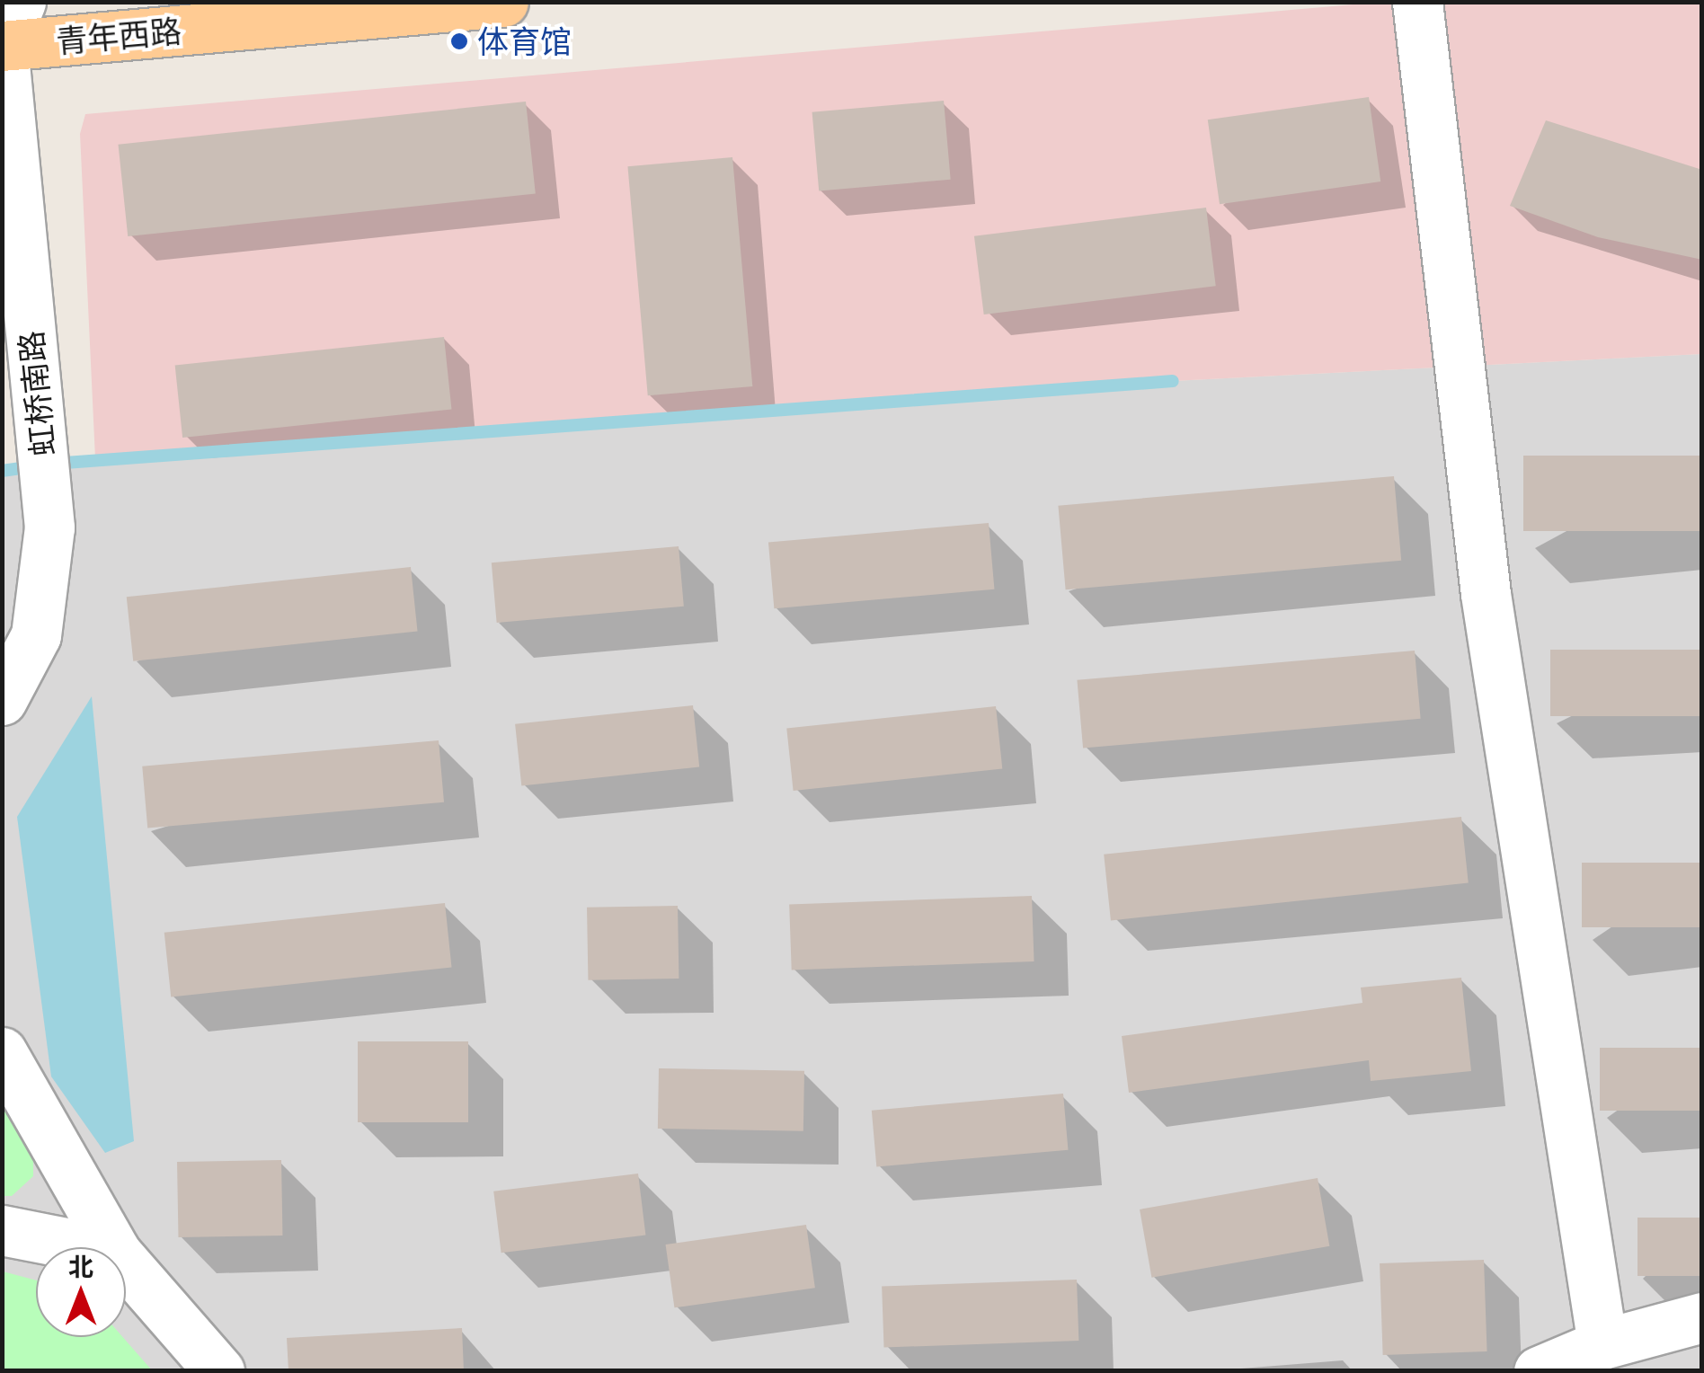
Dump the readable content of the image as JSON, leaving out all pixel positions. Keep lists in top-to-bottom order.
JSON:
{
  "streets": {
    "main road": ["青年西路"],
    "street": ["虹桥南路"]
  },
  "crossings": [
    ["青年西路", "虹桥南路"]
  ],
  "places": ["体育馆"],
  "north": "top"
}
